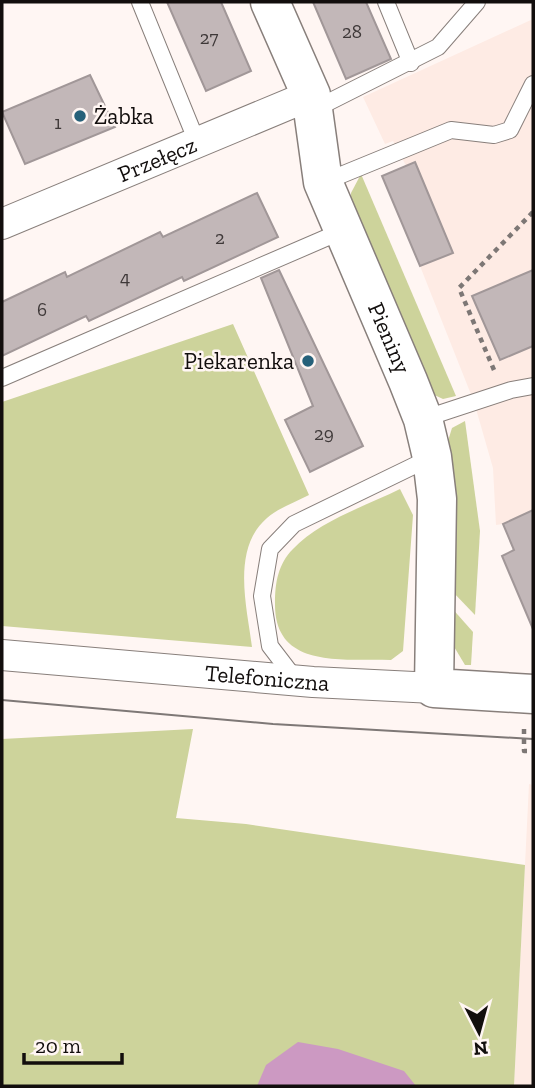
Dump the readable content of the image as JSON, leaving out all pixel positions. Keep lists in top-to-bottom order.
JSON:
{
  "streets": {
    "street": ["Przełęcz", "Pieniny", "Telefoniczna"]
  },
  "crossings": [
    ["Przełęcz", "Pieniny"],
    ["Pieniny", "Telefoniczna"]
  ],
  "places": ["Żabka", "Piekarenka"],
  "house_numbers": [
    "28",
    "27",
    "1",
    "2",
    "4",
    "6",
    "29"
  ],
  "scale_bar": "20 m",
  "north": "bottom"
}
